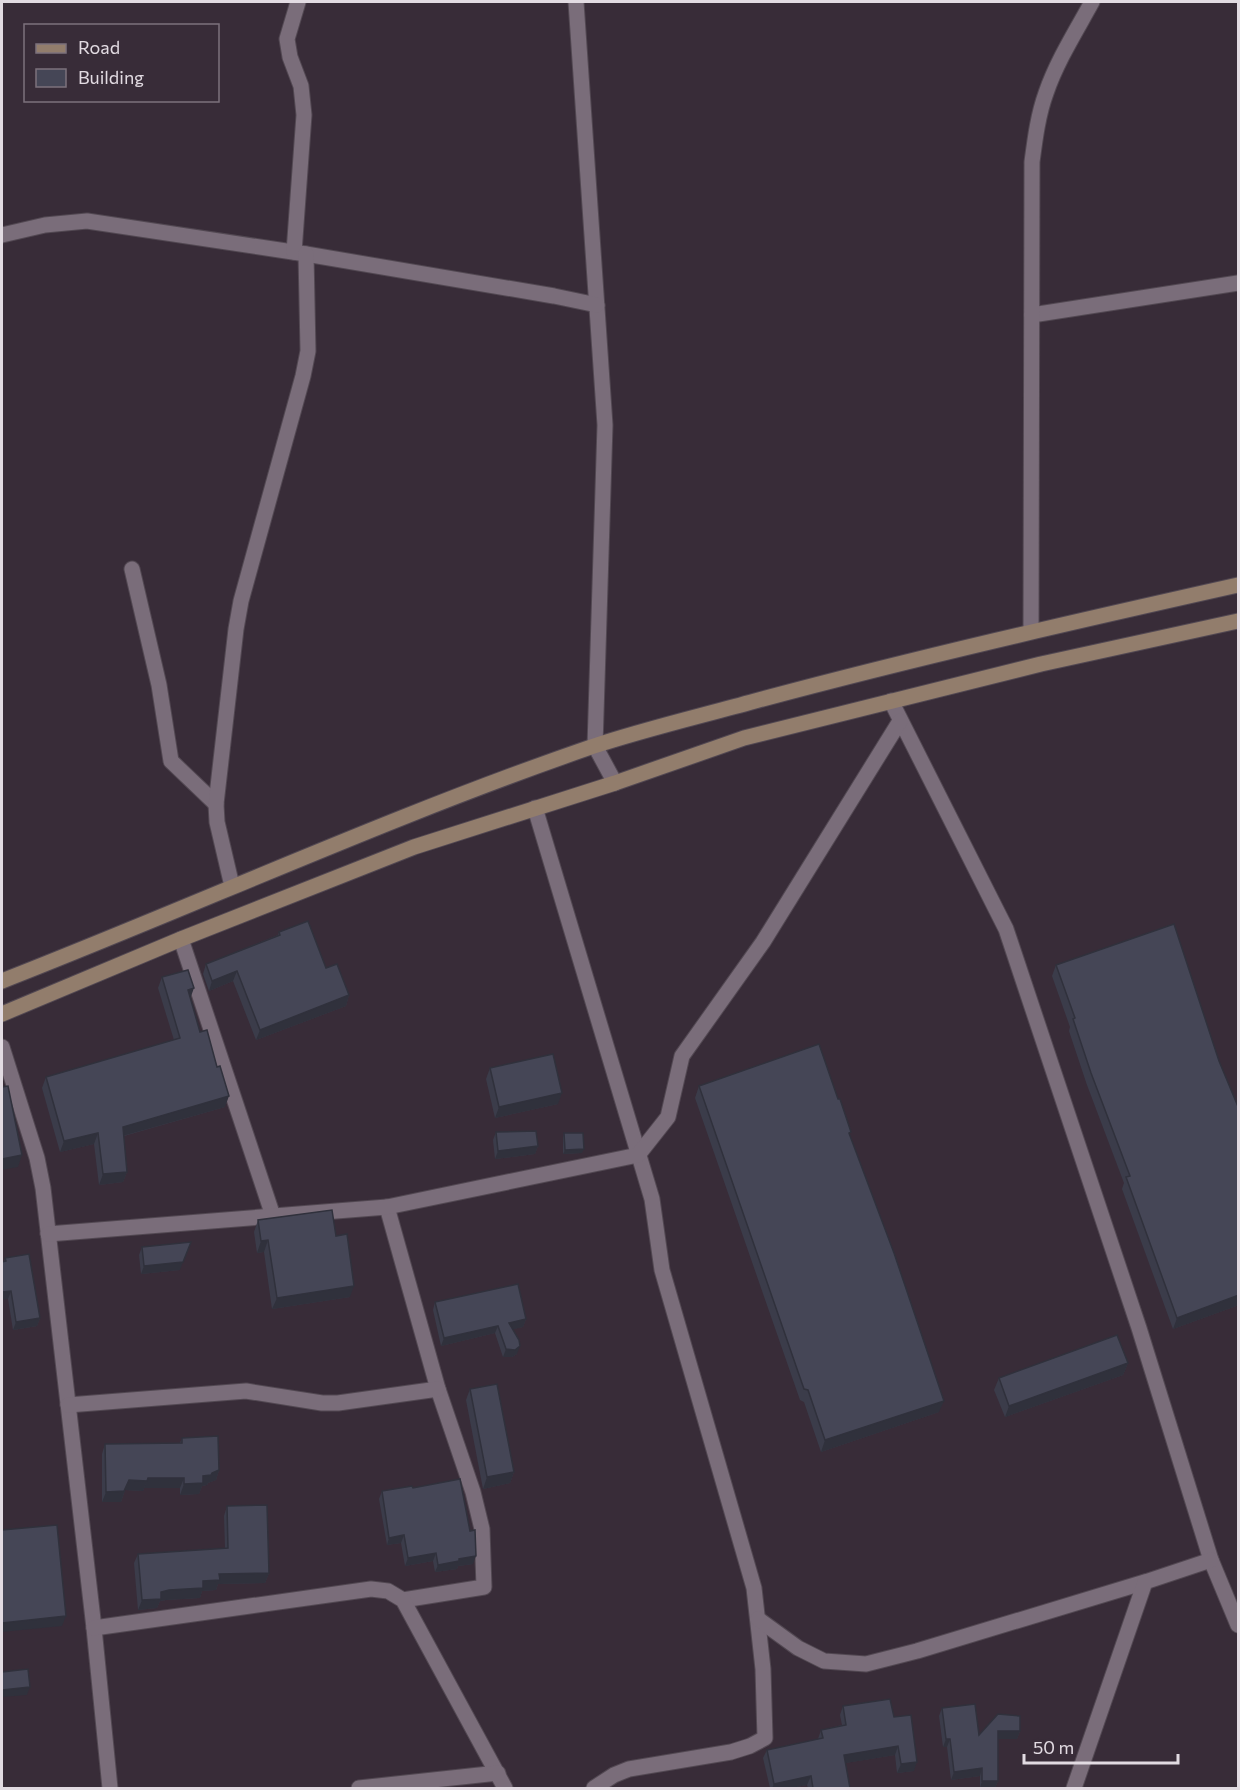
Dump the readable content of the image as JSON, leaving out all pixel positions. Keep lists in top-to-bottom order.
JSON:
{
  "legend": ["Road", "Building"],
  "scale_bar": "50 m"
}
